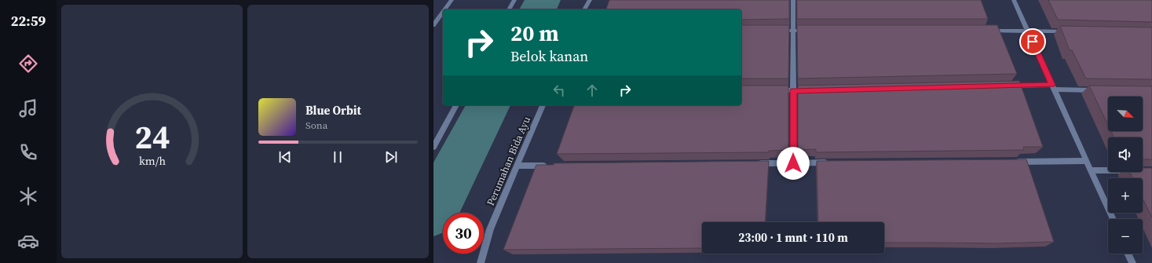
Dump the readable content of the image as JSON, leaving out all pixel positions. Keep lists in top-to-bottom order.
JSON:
{
  "streets": {
    "street": ["Perumahan Bida Ayu"]
  },
  "north": "bottom right",
  "page": {
    "tabs": "22:59",
    "turn": ["20 m", "Belok kanan"],
    "map_buttons": ["+", "−"],
    "song": ["Blue Orbit", "Sona"],
    "limit": "30",
    "trip": "23:00 · 1 mnt · 110 m",
    "gauge": ["24", "km/h"]
  }
}
